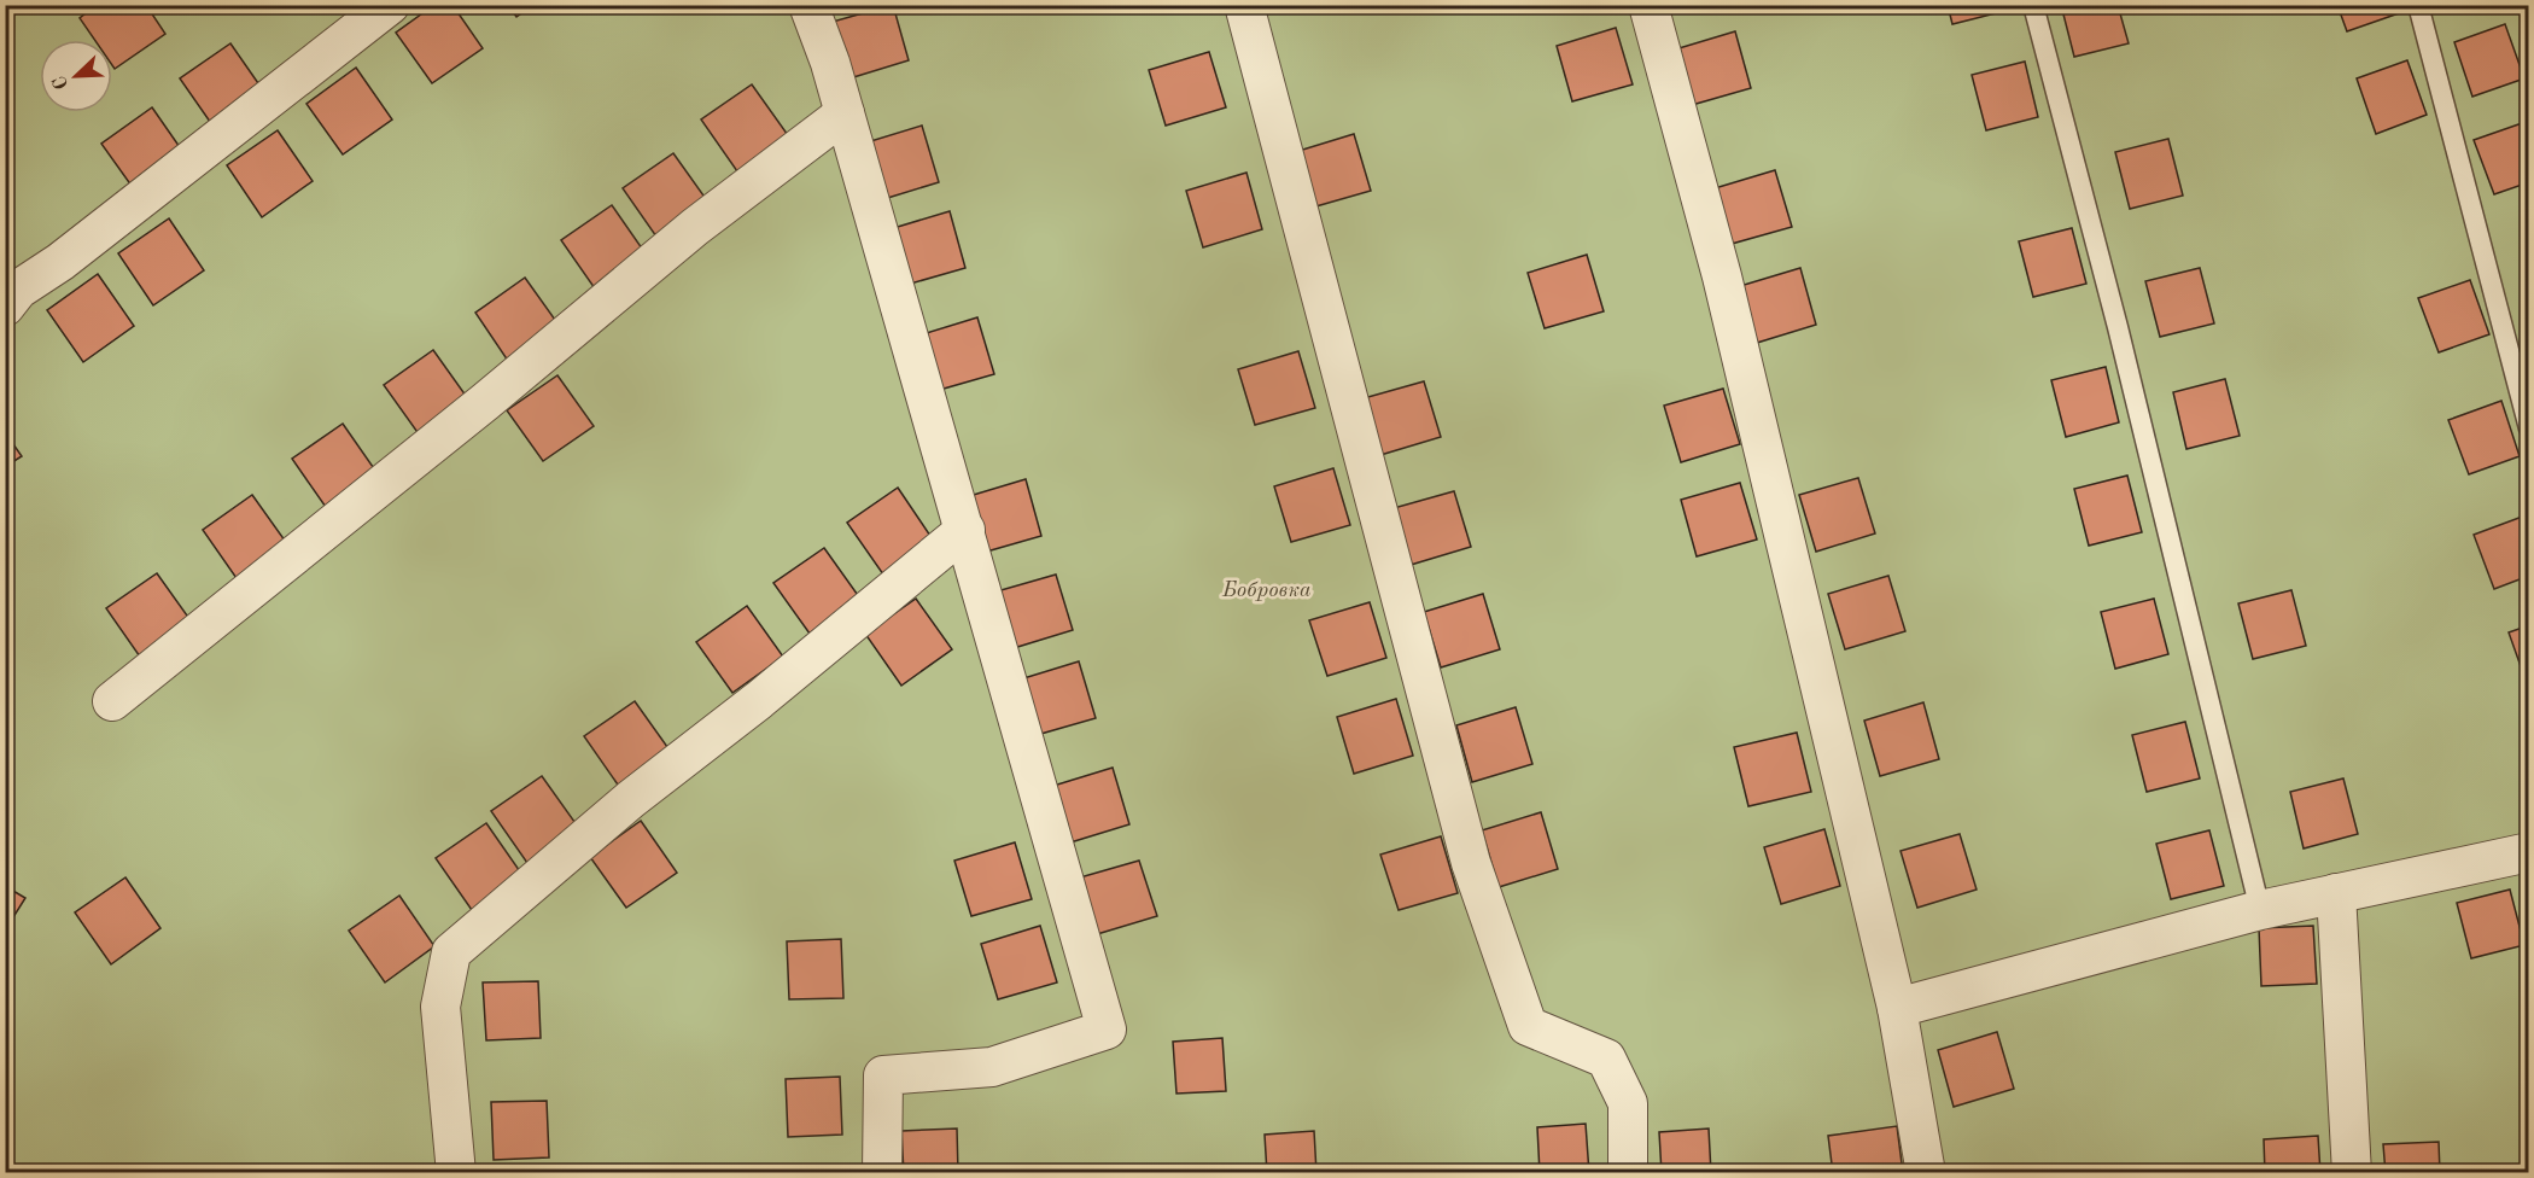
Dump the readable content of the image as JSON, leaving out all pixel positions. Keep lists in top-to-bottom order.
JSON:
{
  "parks": ["Бобровка"],
  "north": "bottom left"
}
